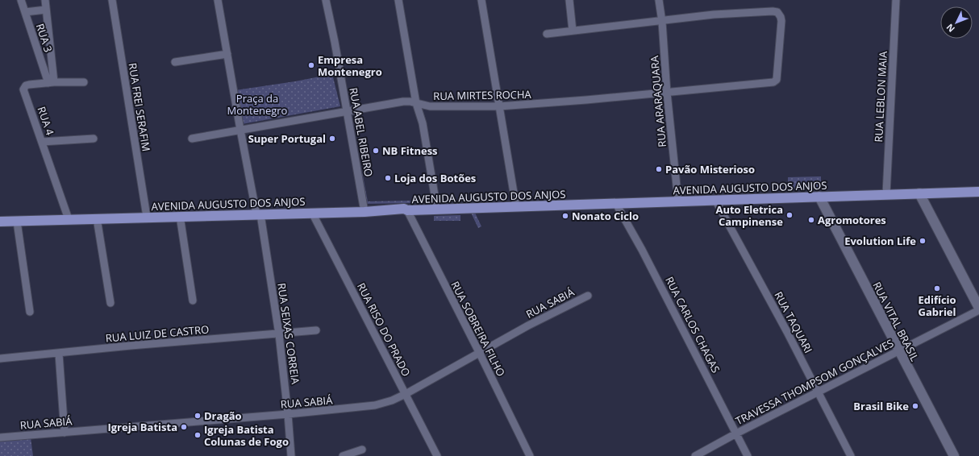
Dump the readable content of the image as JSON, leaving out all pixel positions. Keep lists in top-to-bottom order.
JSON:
{
  "streets": {
    "main road": ["AVENIDA AUGUSTO DOS ANJOS"],
    "street": [
      "RUA 3",
      "RUA MIRTES ROCHA",
      "RUA LEBLON MAIA",
      "RUA ARARAQUARA",
      "RUA FREI SERAFIM",
      "RUA 4",
      "RUA ABEL RIBEIRO",
      "RUA SABIÁ",
      "RUA VITAL BRASIL",
      "RUA TAQUARI",
      "RUA CARLOS CHAGAS",
      "RUA SOBREIRA FILHO",
      "RUA RISO DO PRADO",
      "RUA LUIZ DE CASTRO",
      "RUA SEIXAS CORREIA",
      "TRAVESSA THOMPSOM GONÇALVES"
    ]
  },
  "crossings": [
    ["RUA 3", "RUA 4"],
    ["RUA MIRTES ROCHA", "RUA ARARAQUARA"],
    ["RUA MIRTES ROCHA", "RUA ABEL RIBEIRO"],
    ["RUA MIRTES ROCHA", "RUA SEIXAS CORREIA"],
    ["RUA LEBLON MAIA", "AVENIDA AUGUSTO DOS ANJOS"],
    ["RUA ARARAQUARA", "AVENIDA AUGUSTO DOS ANJOS"],
    ["RUA FREI SERAFIM", "AVENIDA AUGUSTO DOS ANJOS"],
    ["RUA 4", "AVENIDA AUGUSTO DOS ANJOS"],
    ["RUA ABEL RIBEIRO", "AVENIDA AUGUSTO DOS ANJOS"],
    ["AVENIDA AUGUSTO DOS ANJOS", "RUA VITAL BRASIL"],
    ["AVENIDA AUGUSTO DOS ANJOS", "RUA TAQUARI"],
    ["AVENIDA AUGUSTO DOS ANJOS", "RUA CARLOS CHAGAS"],
    ["AVENIDA AUGUSTO DOS ANJOS", "RUA SOBREIRA FILHO"],
    ["AVENIDA AUGUSTO DOS ANJOS", "RUA RISO DO PRADO"],
    ["AVENIDA AUGUSTO DOS ANJOS", "RUA SEIXAS CORREIA"],
    ["RUA SABIÁ", "RUA SOBREIRA FILHO"],
    ["RUA SABIÁ", "RUA RISO DO PRADO"],
    ["RUA SABIÁ", "RUA SEIXAS CORREIA"],
    ["RUA VITAL BRASIL", "TRAVESSA THOMPSOM GONÇALVES"],
    ["RUA TAQUARI", "TRAVESSA THOMPSOM GONÇALVES"],
    ["RUA CARLOS CHAGAS", "TRAVESSA THOMPSOM GONÇALVES"],
    ["RUA LUIZ DE CASTRO", "RUA SEIXAS CORREIA"]
  ],
  "parks": ["Praça da Montenegro"],
  "places": [
    "Empresa Montenegro",
    "Super Portugal",
    "NB Fitness",
    "Pavão Misterioso",
    "Loja dos Botões",
    "Auto Eletrica Campinense",
    "Nonato Ciclo",
    "Agromotores",
    "Evolution Life",
    "Edifício Gabriel",
    "Brasil Bike",
    "Dragão",
    "Igreja Batista",
    "Igreja Batista Colunas de Fogo"
  ],
  "north": "bottom left"
}
